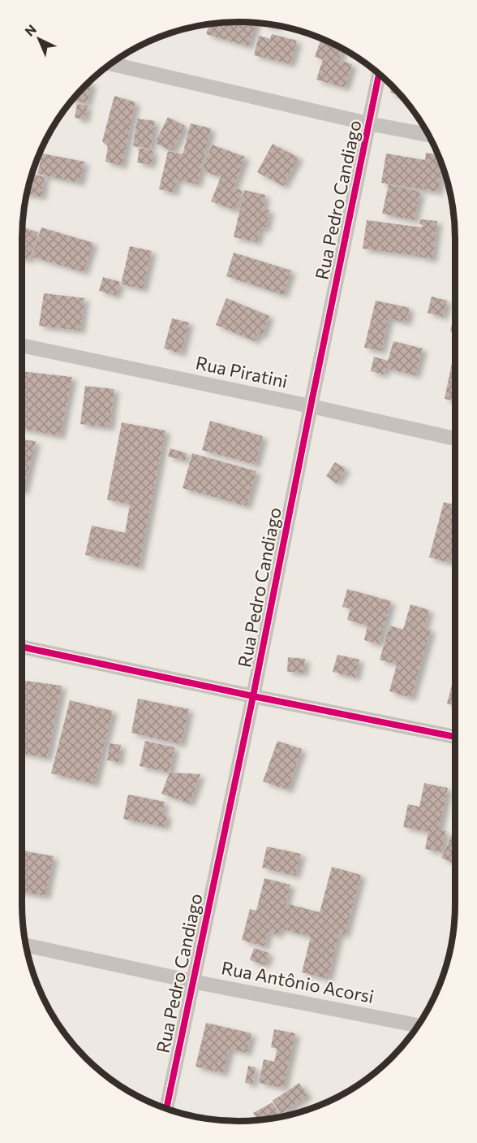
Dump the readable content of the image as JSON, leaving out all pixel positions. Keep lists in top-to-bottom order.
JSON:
{
  "streets": {
    "street": ["Rua Pedro Candiago", "Rua Piratini", "Rua Antônio Acorsi"]
  },
  "crossings": [
    ["Rua Pedro Candiago", "Rua Piratini"],
    ["Rua Pedro Candiago", "Rua Antônio Acorsi"]
  ],
  "north": "top left"
}
